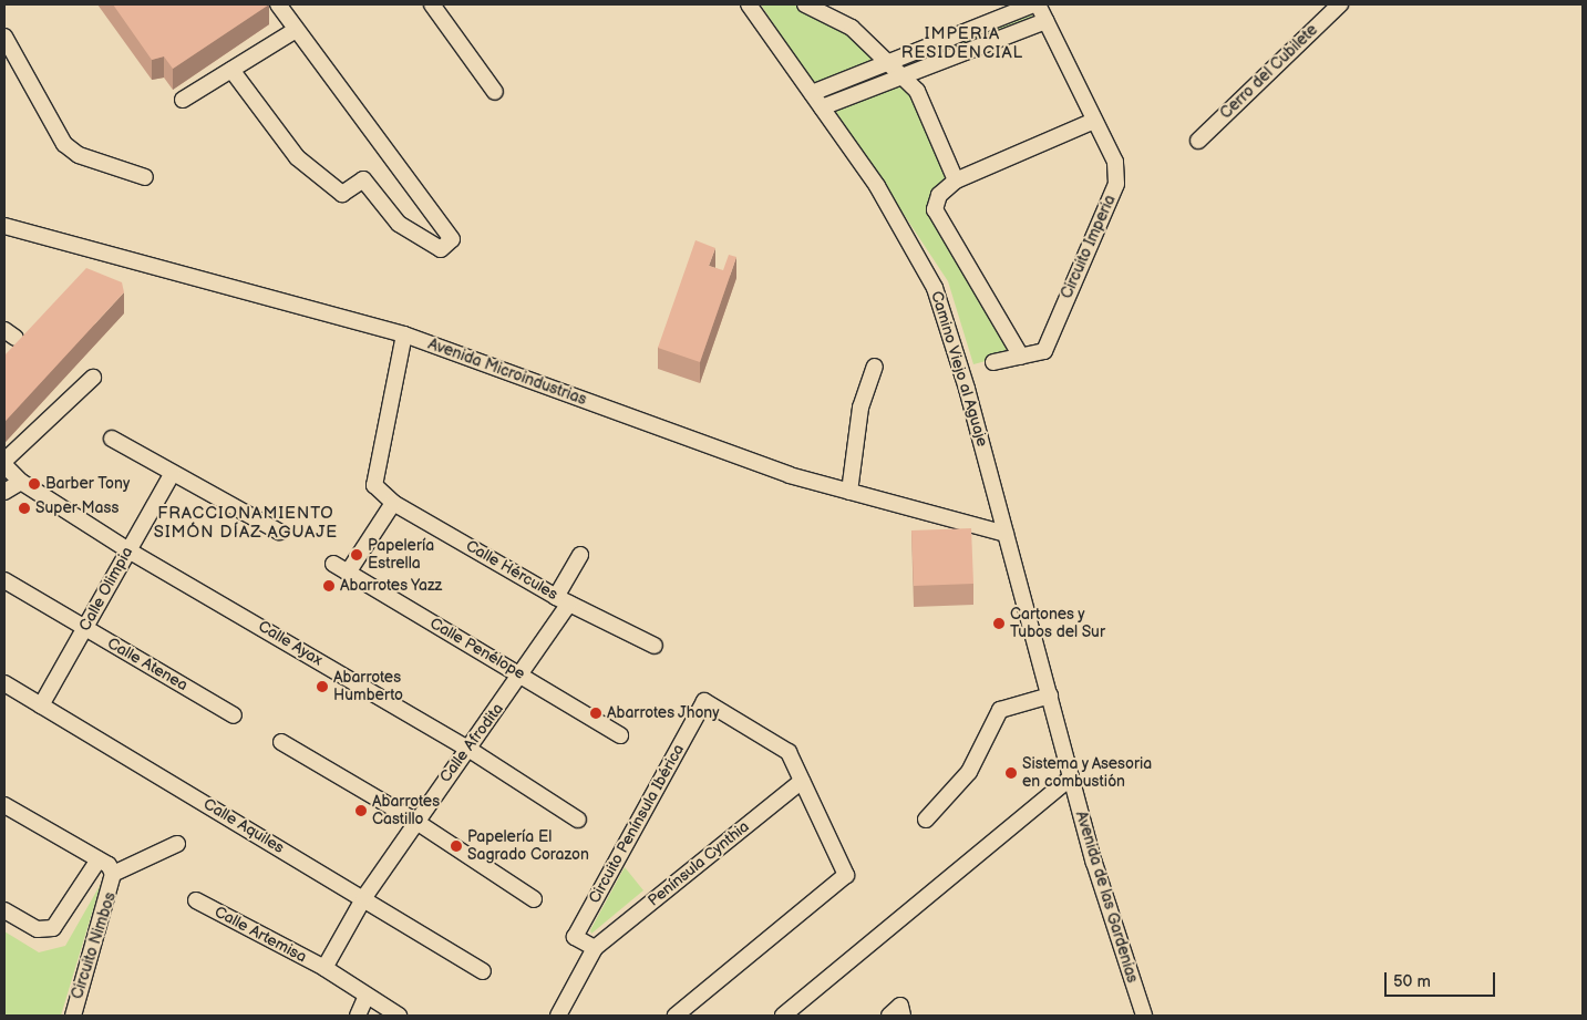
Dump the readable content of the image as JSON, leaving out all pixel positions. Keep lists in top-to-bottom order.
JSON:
{
  "streets": {
    "street": [
      "Cerro del Cubilete",
      "Circuito Imperia",
      "Camino Viejo al Aguaje",
      "Avenida Microindustrias",
      "Calle Hércules",
      "Calle Olimpia",
      "Calle Ayax",
      "Calle Penélope",
      "Calle Atenea",
      "Calle Afrodita",
      "Circuito Península Ibérica",
      "Calle Aquiles",
      "Península Cynthia",
      "Avenida de las Gardenias",
      "Calle Artemisa",
      "Circuito Nimbos"
    ]
  },
  "crossings": [
    ["Circuito Imperia", "Camino Viejo al Aguaje"],
    ["Camino Viejo al Aguaje", "Avenida Microindustrias"],
    ["Camino Viejo al Aguaje", "Avenida de las Gardenias"],
    ["Avenida Microindustrias", "Calle Hércules"],
    ["Calle Hércules", "Calle Afrodita"],
    ["Calle Olimpia", "Calle Ayax"],
    ["Calle Olimpia", "Calle Atenea"],
    ["Calle Olimpia", "Calle Aquiles"],
    ["Calle Ayax", "Calle Afrodita"],
    ["Calle Penélope", "Calle Afrodita"],
    ["Calle Afrodita", "Calle Aquiles"],
    ["Calle Afrodita", "Calle Artemisa"],
    ["Circuito Península Ibérica", "Península Cynthia"]
  ],
  "districts": ["IMPERIA RESIDENCIAL", "FRACCIONAMIENTO SIMÓN DÍAZ AGUAJE"],
  "places": [
    "Barber Tony",
    "Super Mass",
    "Papelería Estrella",
    "Abarrotes Yazz",
    "Cartones y Tubos del Sur",
    "Abarrotes Humberto",
    "Abarrotes Jhony",
    "Sistema y Asesoria en combustión",
    "Abarrotes Castillo",
    "Papelería El Sagrado Corazon"
  ],
  "scale_bar": "50 m"
}
